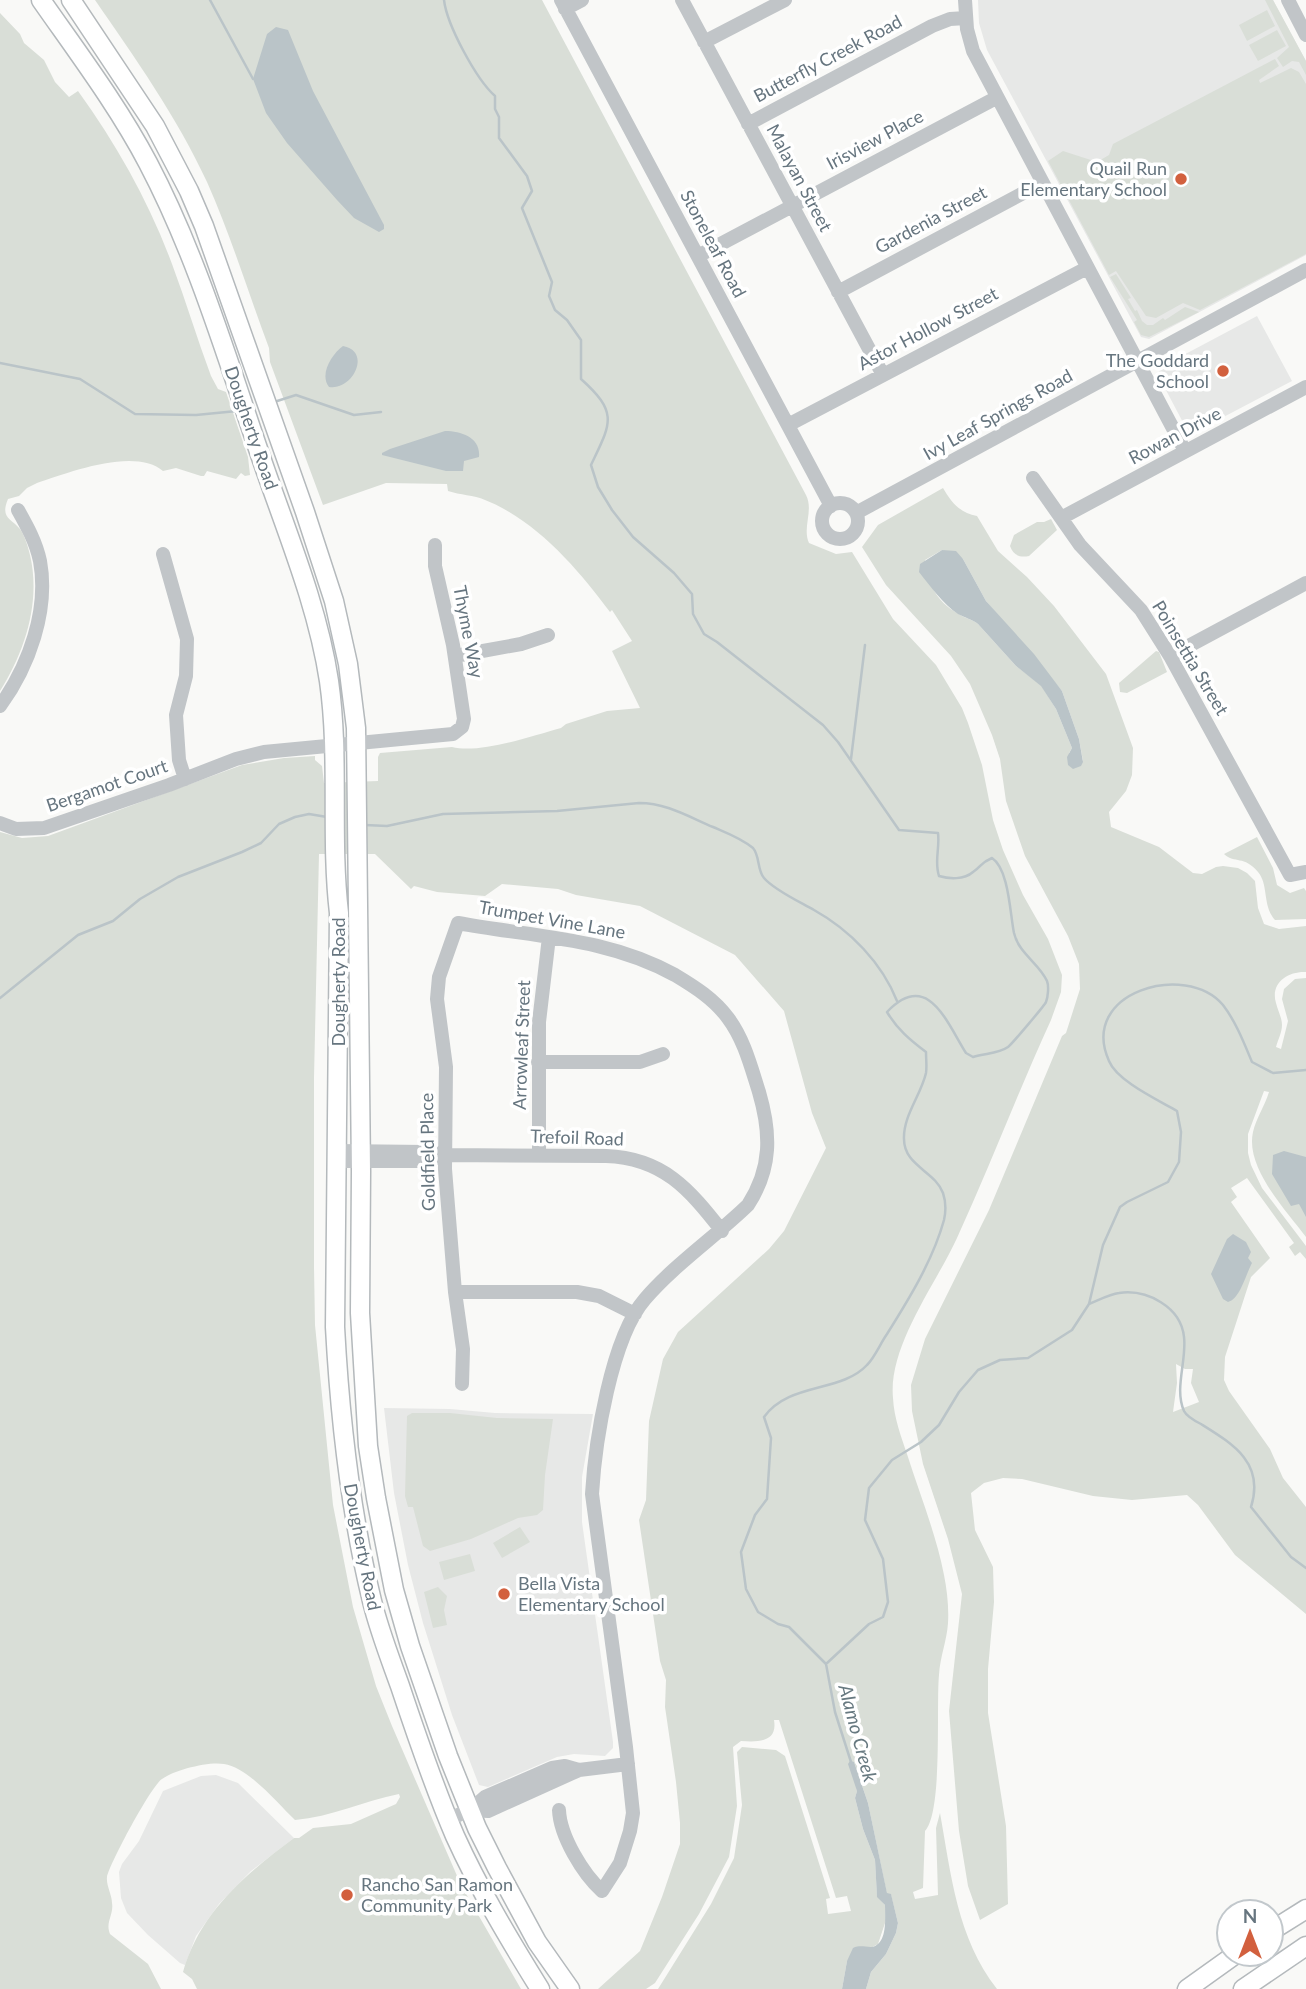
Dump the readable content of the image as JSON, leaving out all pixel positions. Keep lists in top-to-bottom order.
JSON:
{
  "streets": {
    "main road": ["Dougherty Road"],
    "street": [
      "Butterfly Creek Road",
      "Irisview Place",
      "Malayan Street",
      "Gardenia Street",
      "Stoneleaf Road",
      "Astor Hollow Street",
      "Ivy Leaf Springs Road",
      "Rowan Drive",
      "Thyme Way",
      "Poinsettia Street",
      "Bergamot Court",
      "Trumpet Vine Lane",
      "Arrowleaf Street",
      "Trefoil Road",
      "Goldfield Place"
    ]
  },
  "crossings": [
    ["Butterfly Creek Road", "Malayan Street"],
    ["Irisview Place", "Malayan Street"],
    ["Irisview Place", "Stoneleaf Road"],
    ["Malayan Street", "Gardenia Street"],
    ["Malayan Street", "Astor Hollow Street"],
    ["Stoneleaf Road", "Astor Hollow Street"],
    ["Stoneleaf Road", "Ivy Leaf Springs Road"],
    ["Dougherty Road", "Bergamot Court"],
    ["Dougherty Road", "Trefoil Road"],
    ["Rowan Drive", "Poinsettia Street"],
    ["Thyme Way", "Bergamot Court"],
    ["Trumpet Vine Lane", "Arrowleaf Street"],
    ["Trumpet Vine Lane", "Trefoil Road"],
    ["Trumpet Vine Lane", "Goldfield Place"],
    ["Arrowleaf Street", "Trefoil Road"],
    ["Trefoil Road", "Goldfield Place"]
  ],
  "water": ["Alamo Creek"],
  "places": [
    "Quail Run Elementary School",
    "The Goddard School",
    "Bella Vista Elementary School",
    "Rancho San Ramon Community Park"
  ],
  "north": "top"
}
